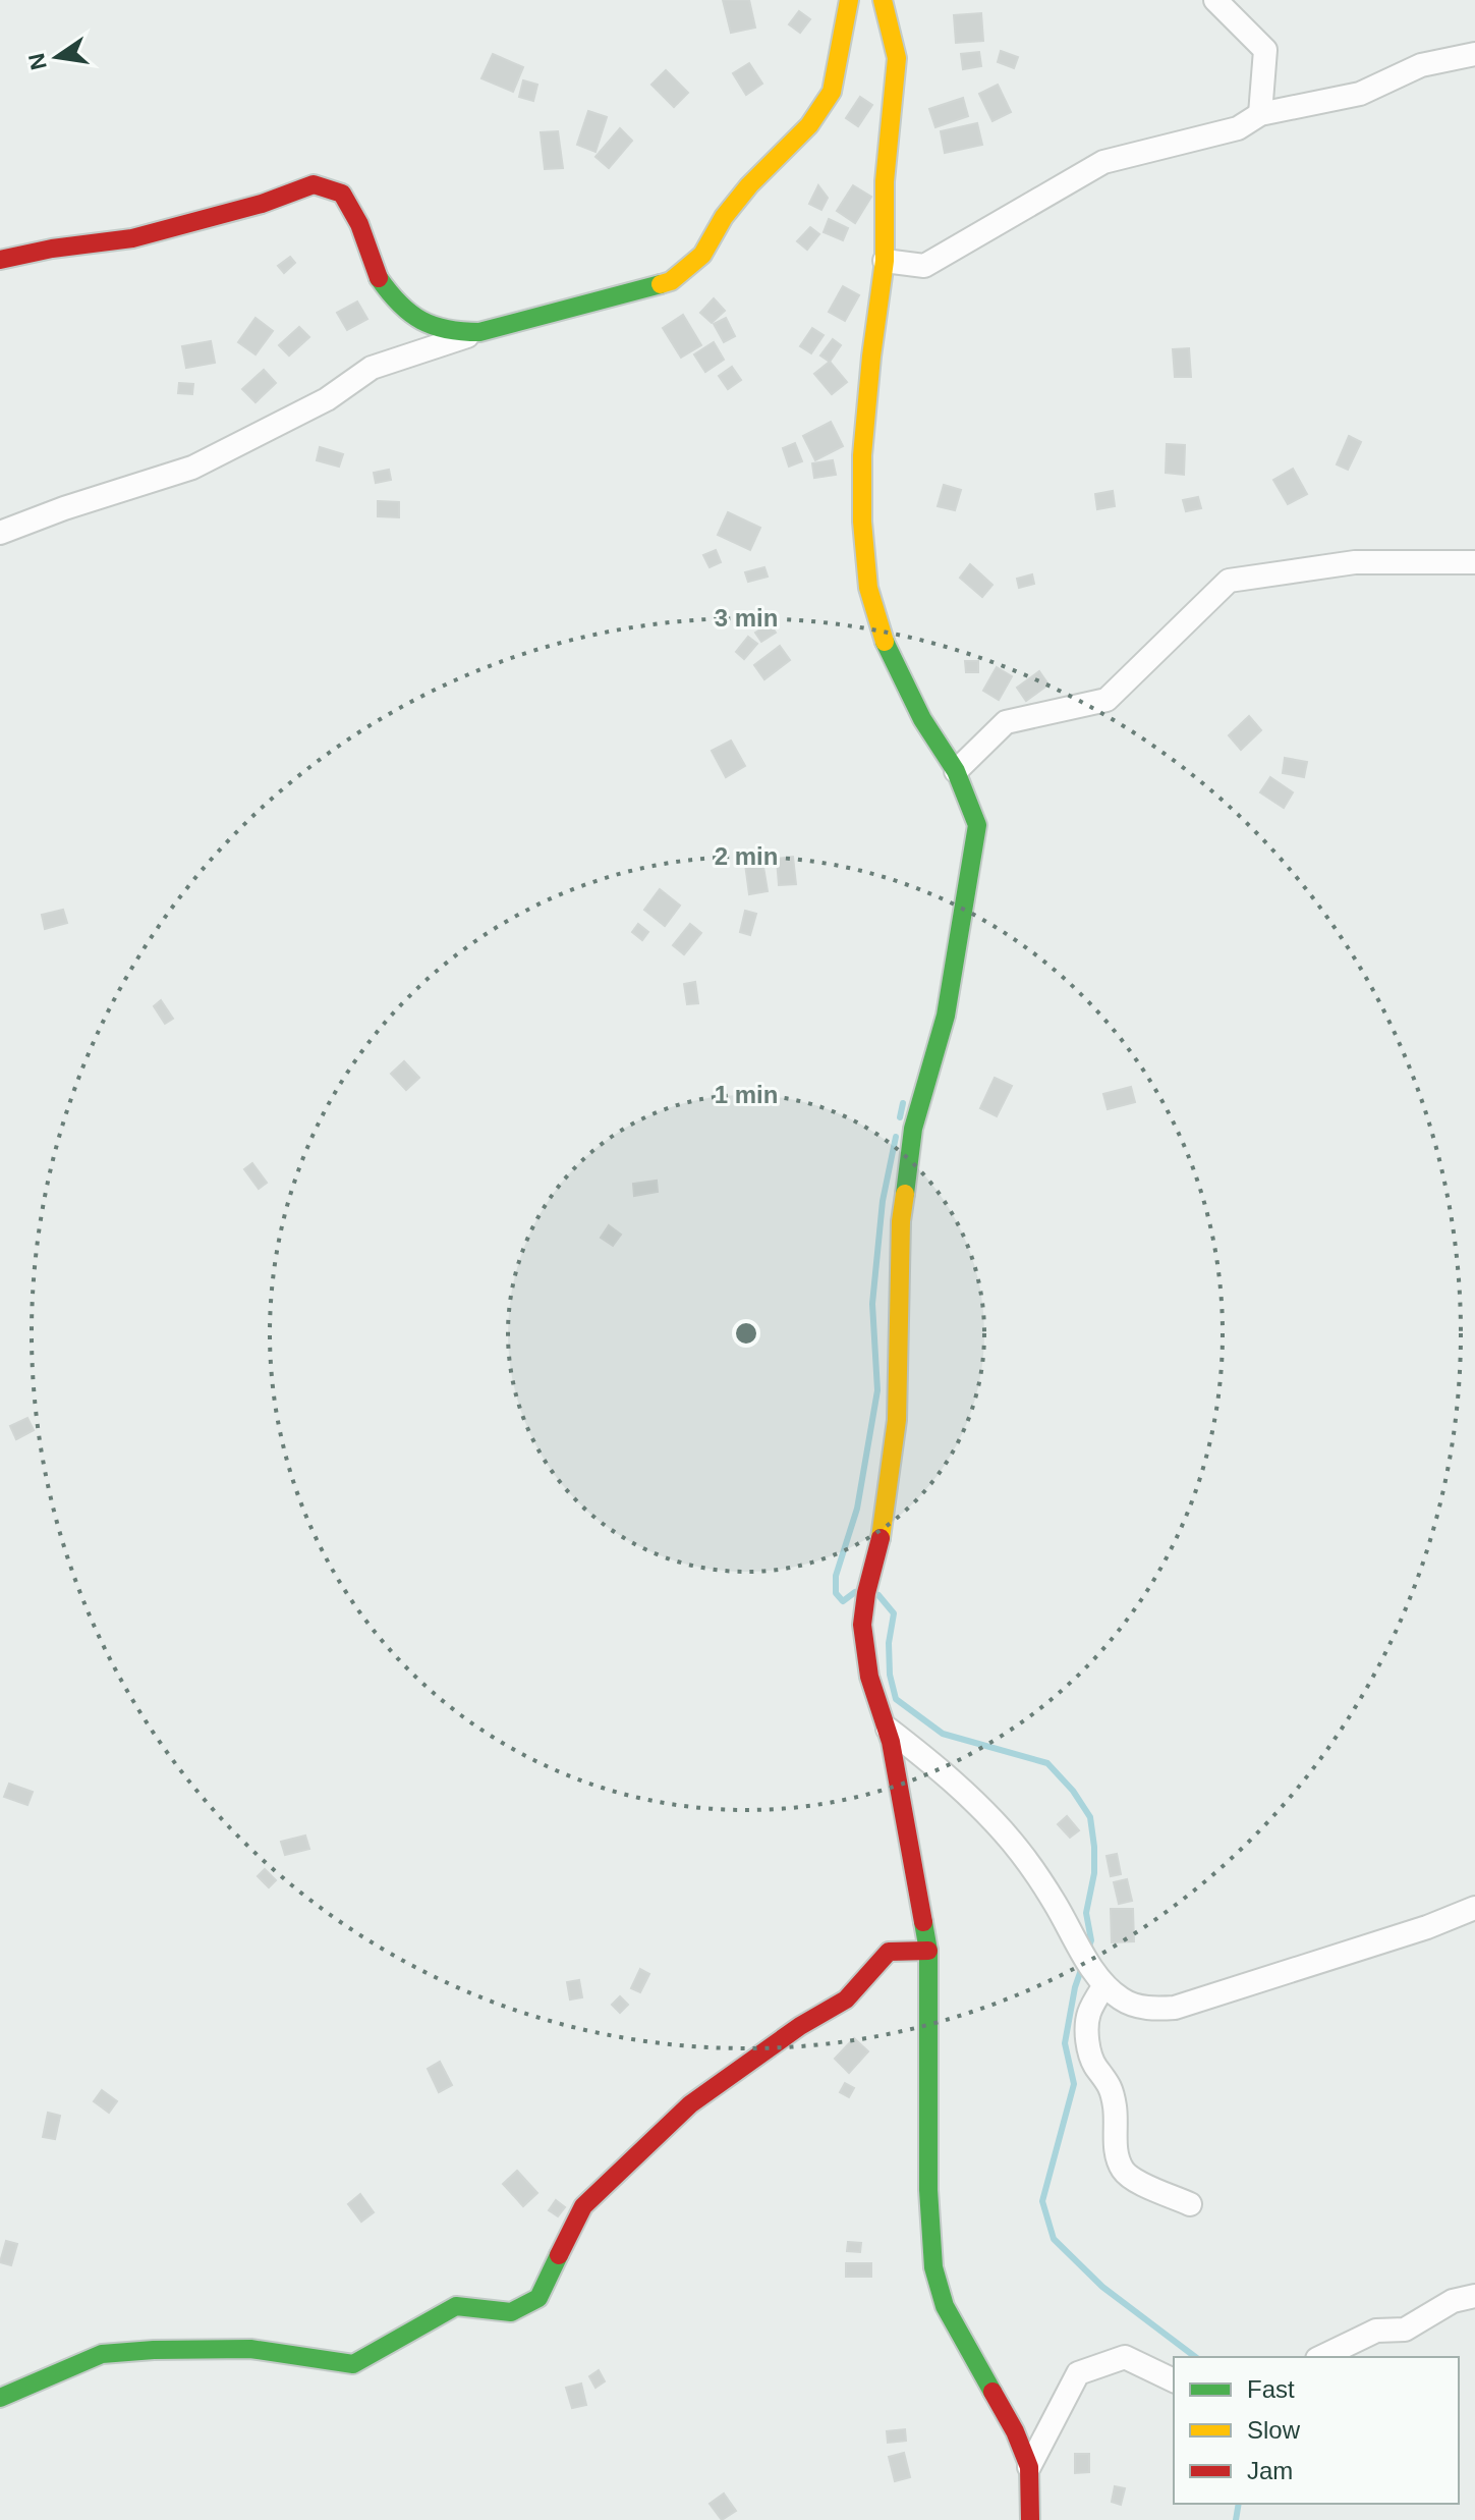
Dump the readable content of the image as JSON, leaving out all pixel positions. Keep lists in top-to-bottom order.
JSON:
{
  "legend": ["Fast", "Slow", "Jam"],
  "north": "left",
  "rings": ["3 min", "2 min", "1 min"]
}
